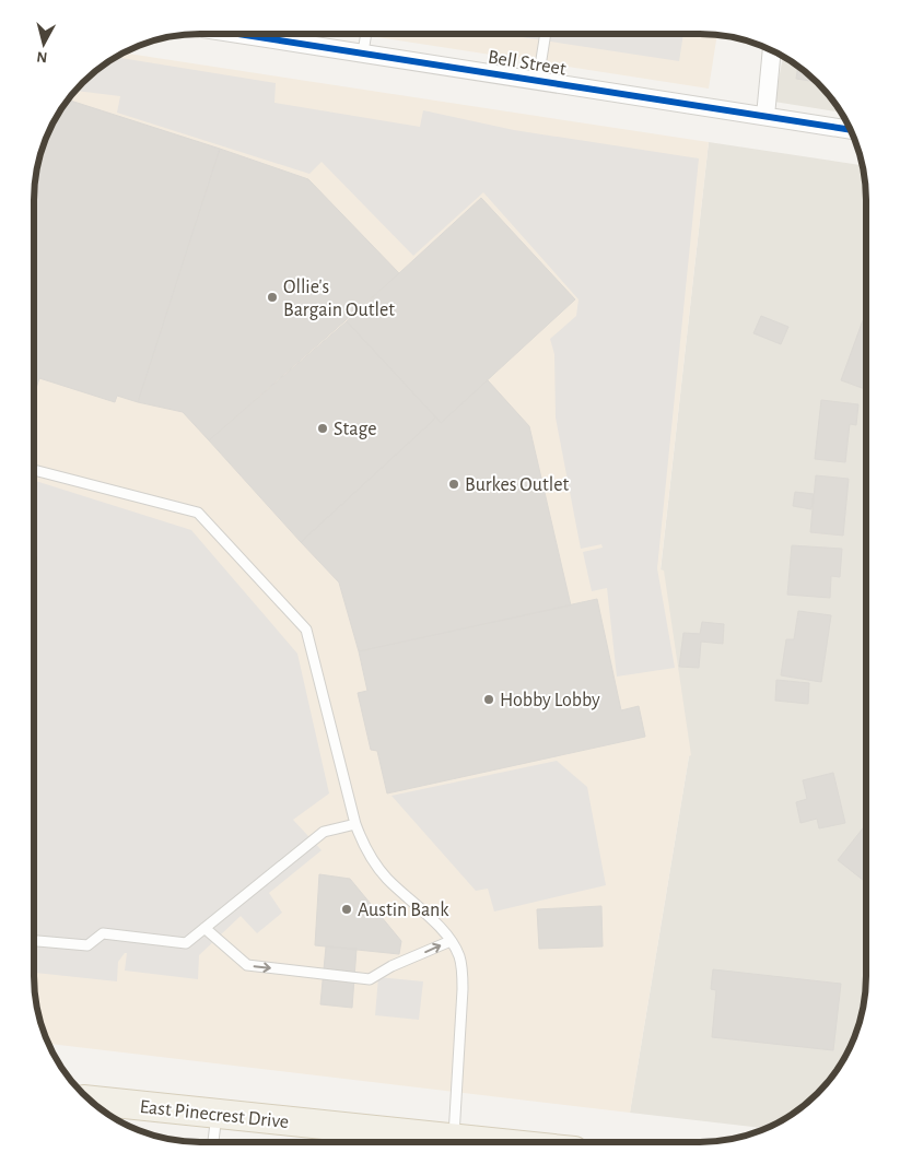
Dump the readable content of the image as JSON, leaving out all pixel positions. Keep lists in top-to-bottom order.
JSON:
{
  "streets": {
    "main road": ["East Pinecrest Drive"],
    "street": ["Bell Street"]
  },
  "places": [
    "Ollie's Bargain Outlet",
    "Stage",
    "Burkes Outlet",
    "Hobby Lobby",
    "Austin Bank"
  ],
  "north": "bottom"
}
